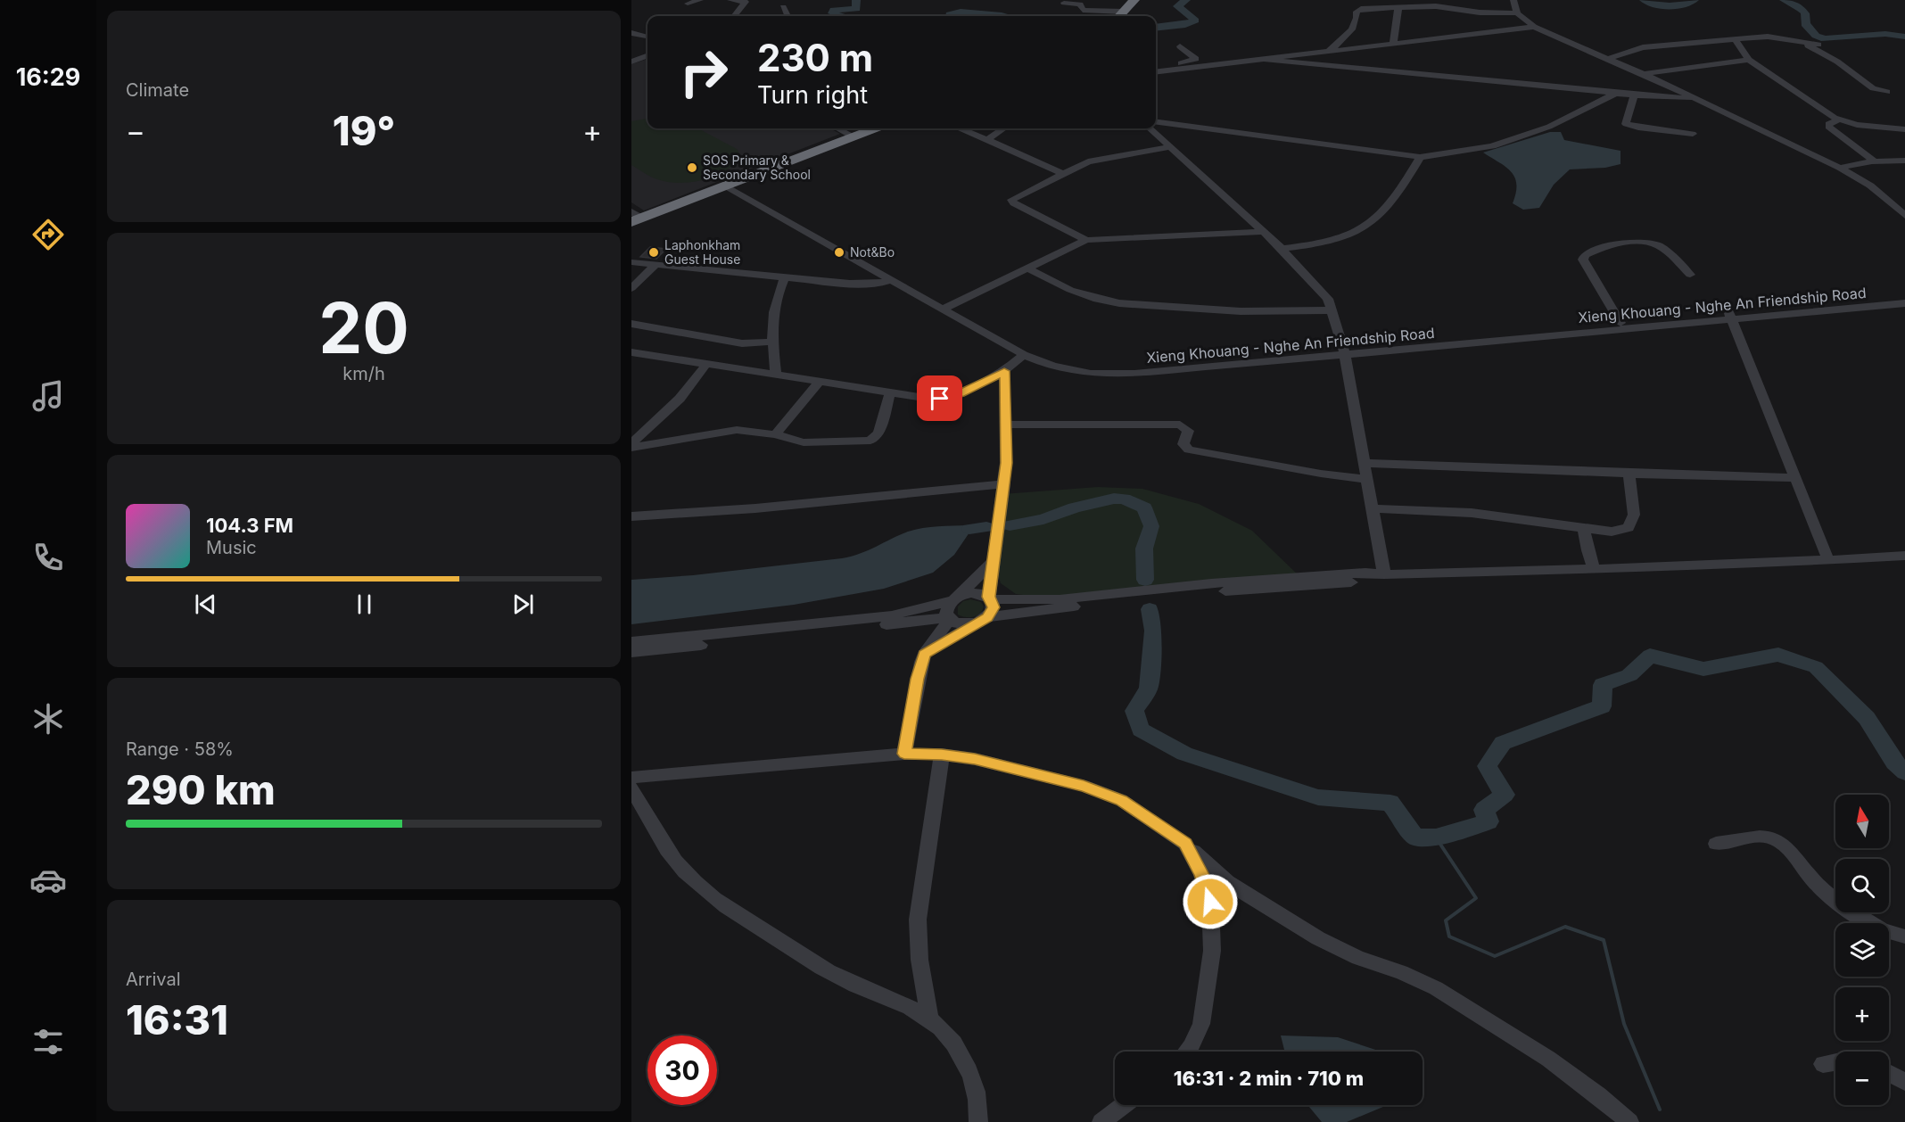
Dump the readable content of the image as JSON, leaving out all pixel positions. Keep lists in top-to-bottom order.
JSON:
{
  "streets": {
    "street": ["Xieng Khouang - Nghe An Friendship Road"]
  },
  "places": ["SOS Primary & Secondary School", "Laphonkham Guest House", "Not&Bo"],
  "north": "top",
  "page": {
    "tabs": "16:29",
    "tile": [
      "Climate",
      ["20", "km/h"],
      ["Range · 58%", "290 km"],
      ["Arrival", "16:31"]
    ],
    "turn": ["230 m", "Turn right"],
    "heat": ["−", "19°", "+"],
    "song": ["104.3 FM", "Music"],
    "map_buttons": ["+", "−"],
    "limit": "30",
    "trip": "16:31 · 2 min · 710 m"
  }
}
